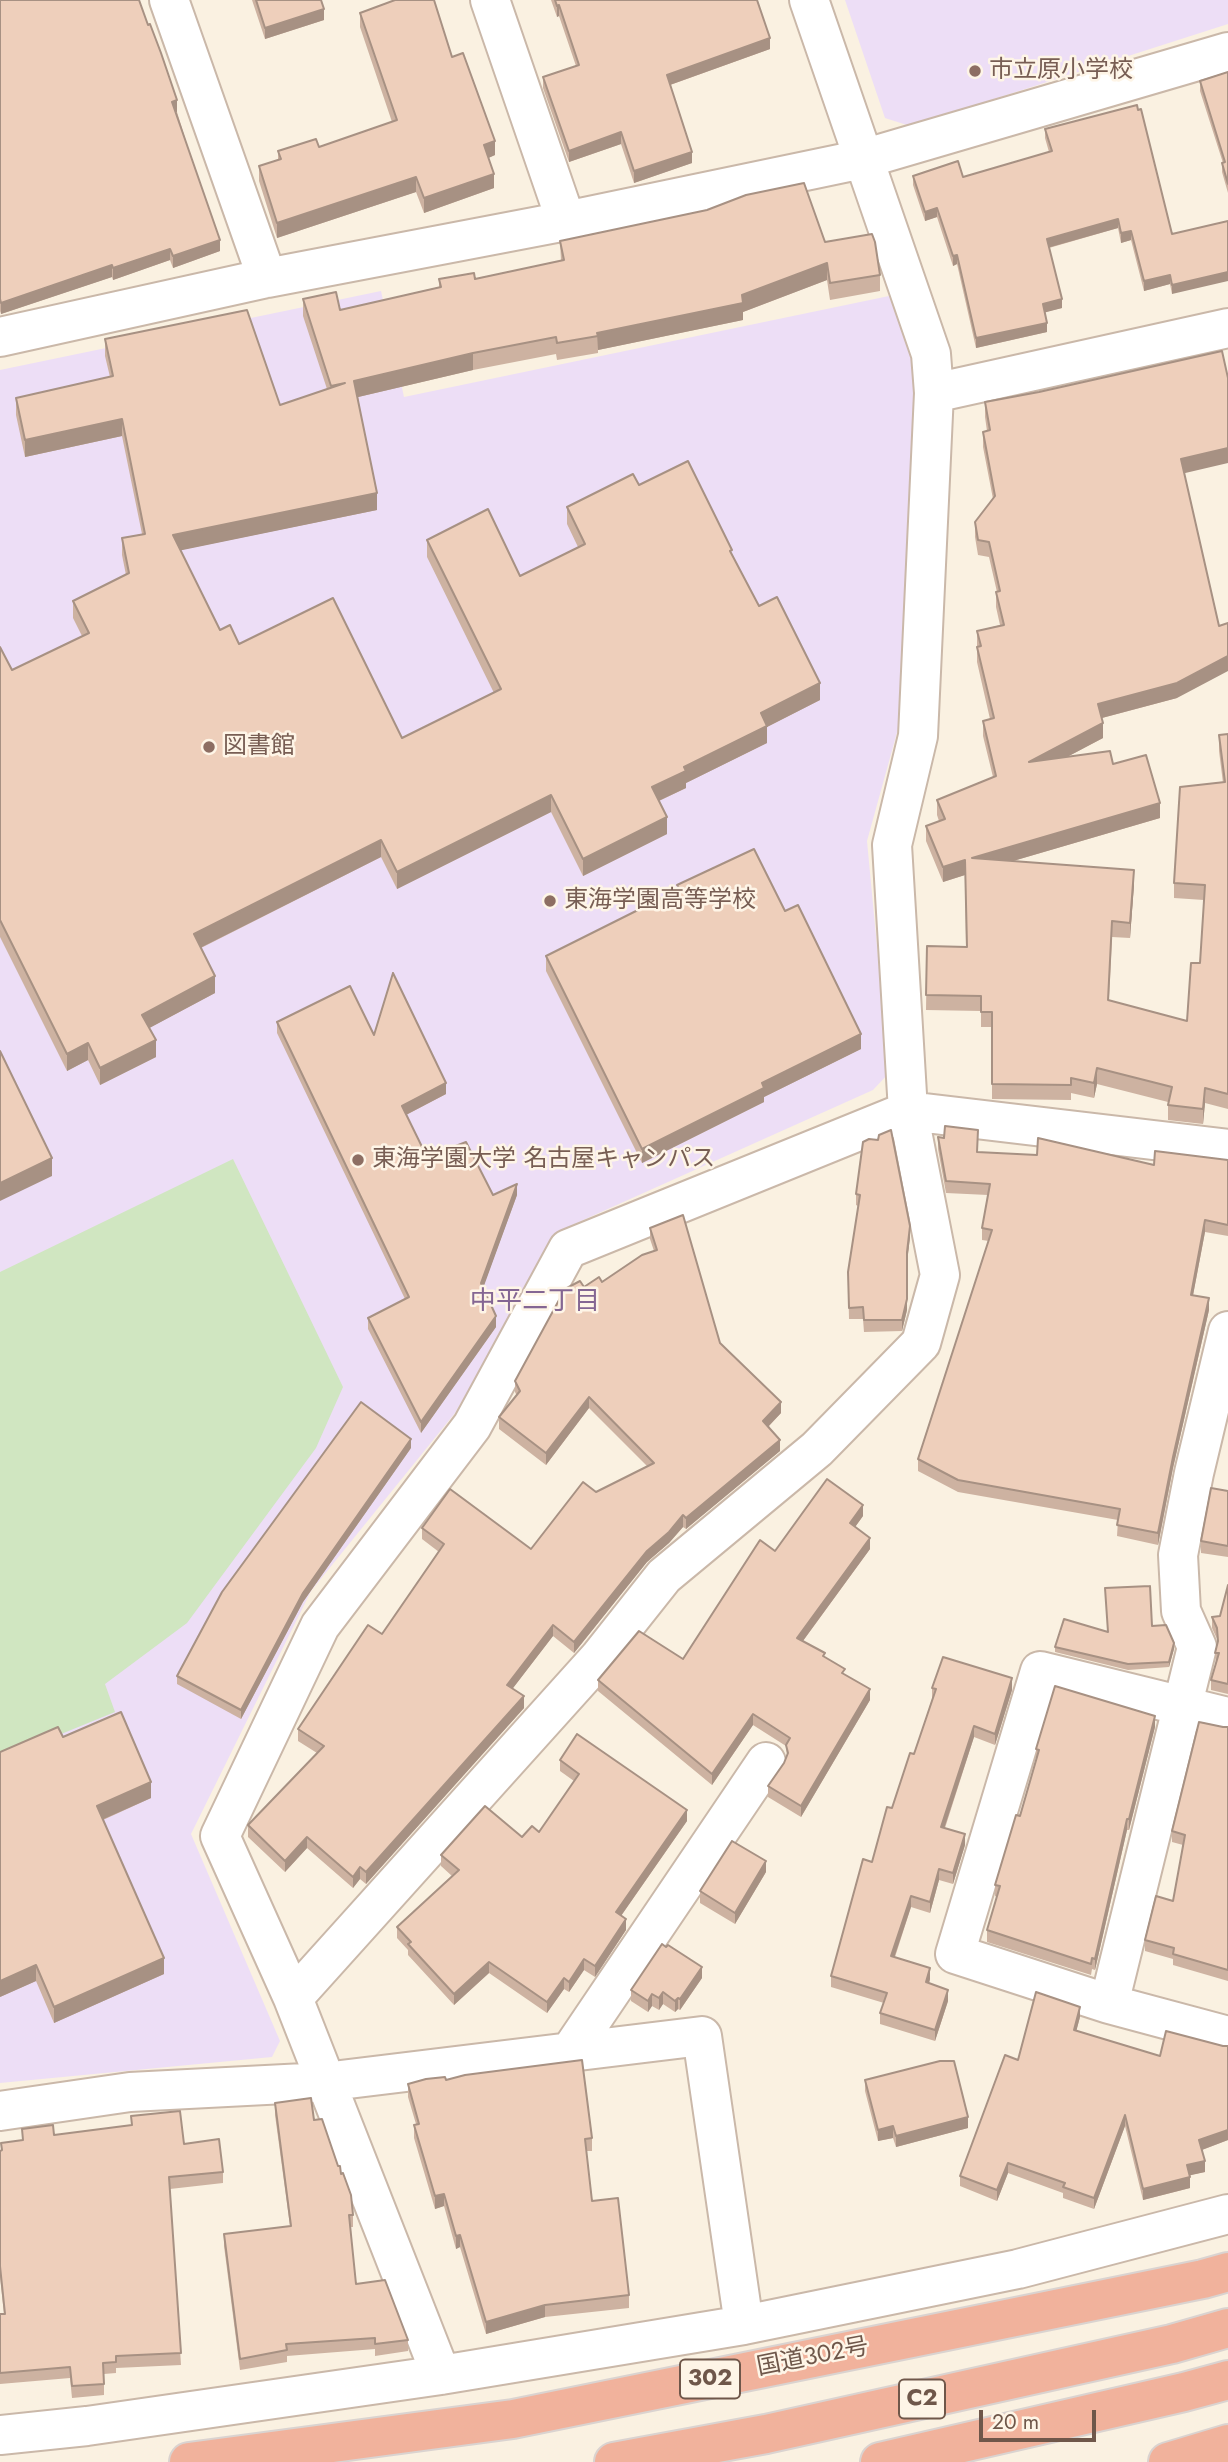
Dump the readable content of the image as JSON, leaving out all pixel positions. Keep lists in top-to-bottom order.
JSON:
{
  "streets": {
    "highway": ["国道302号", "302", "C2"]
  },
  "districts": ["中平二丁目"],
  "places": [
    "市立原小学校",
    "図書館",
    "東海学園高等学校",
    "東海学園大学 名古屋キャンパス"
  ],
  "scale_bar": "20 m"
}
